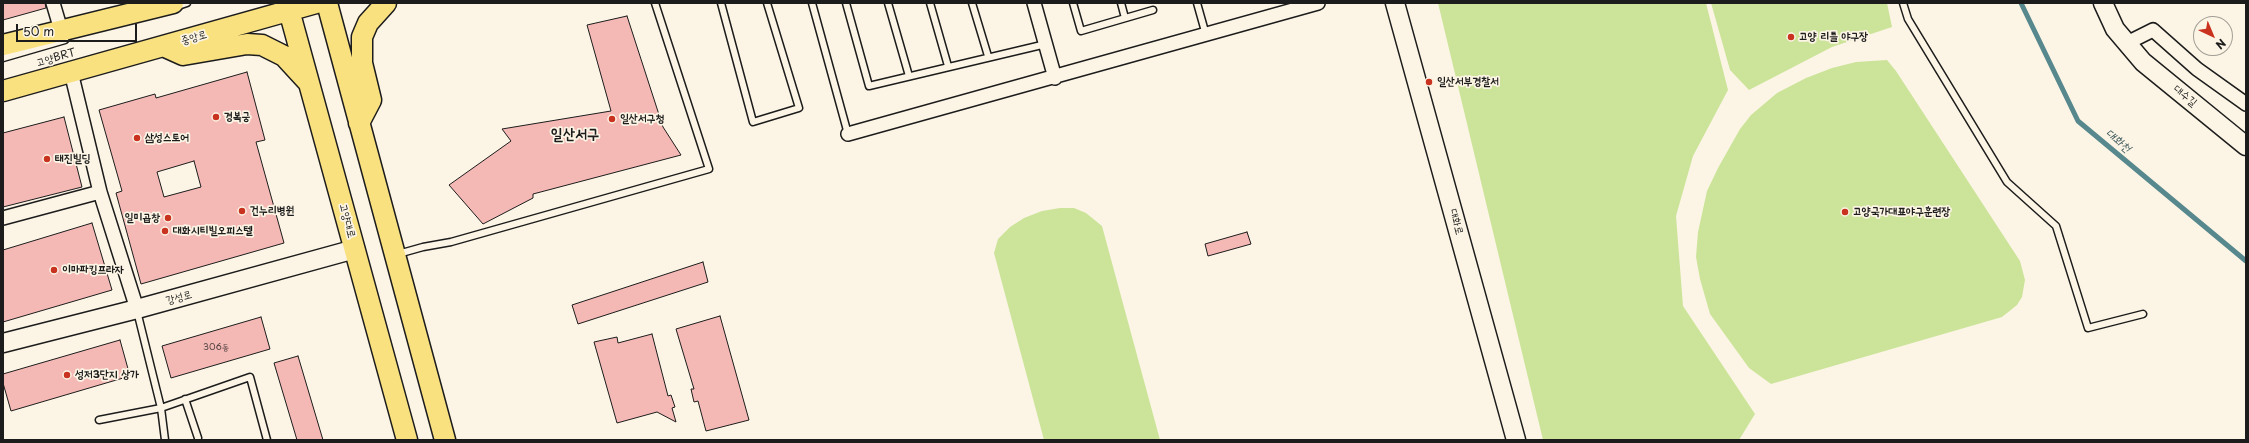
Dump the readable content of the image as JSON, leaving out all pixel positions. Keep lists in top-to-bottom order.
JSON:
{
  "streets": {
    "main road": ["중앙로", "고양대로"],
    "street": ["대수길", "대화로", "강성로"],
    "lane": ["고양BRT"]
  },
  "crossings": [
    ["중앙로", "고양대로"],
    ["고양대로", "강성로"]
  ],
  "districts": ["일산서구"],
  "water": ["대화천"],
  "places": [
    "고양 리틀 야구장",
    "일산서부경찰서",
    "경복궁",
    "일산서구청",
    "삼성스토어",
    "태진빌딩",
    "건누리병원",
    "고양국가대표야구훈련장",
    "일미곱창",
    "대화시티빌오피스텔",
    "이마파킹프라자",
    "성저3단지 상가"
  ],
  "house_numbers": ["306동"],
  "scale_bar": "50 m",
  "north": "bottom right"
}
